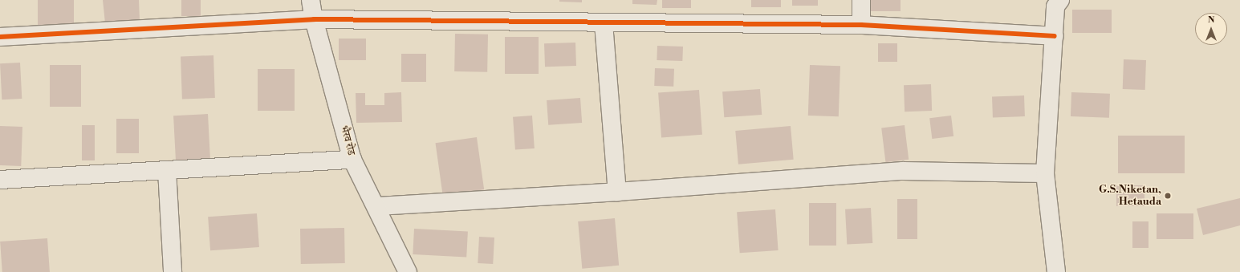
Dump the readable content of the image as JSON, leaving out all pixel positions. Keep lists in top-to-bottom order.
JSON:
{
  "streets": {
    "street": ["भैरव रोड"]
  },
  "places": ["G.S.Niketan, Hetauda"],
  "north": "top"
}
